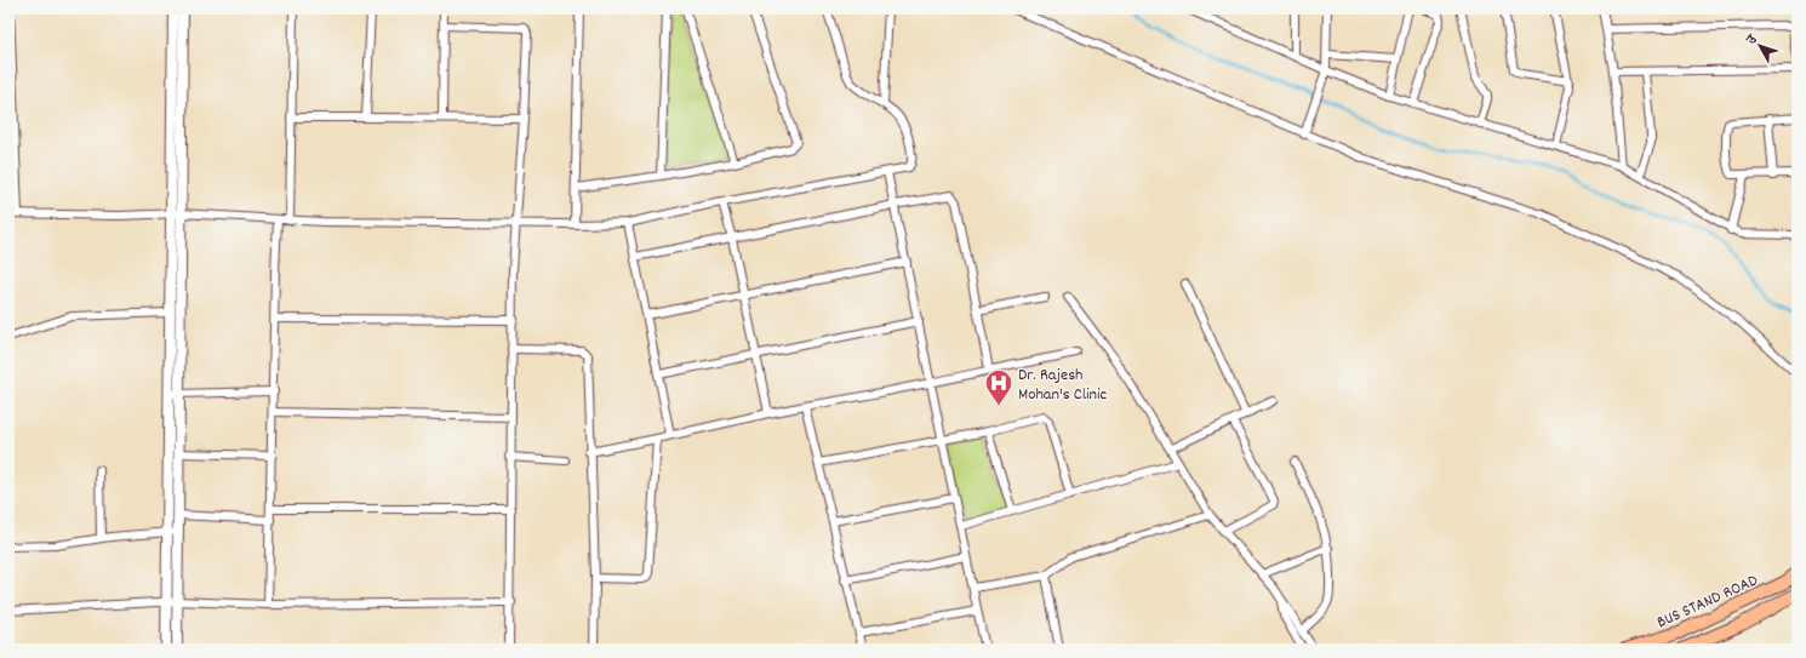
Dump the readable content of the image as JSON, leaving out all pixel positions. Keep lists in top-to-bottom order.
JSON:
{
  "streets": {
    "main road": ["BUS STAND ROAD"]
  },
  "places": {
    "hospital": ["Dr. Rajesh Mohan's Clinic"]
  },
  "north": "top left"
}
